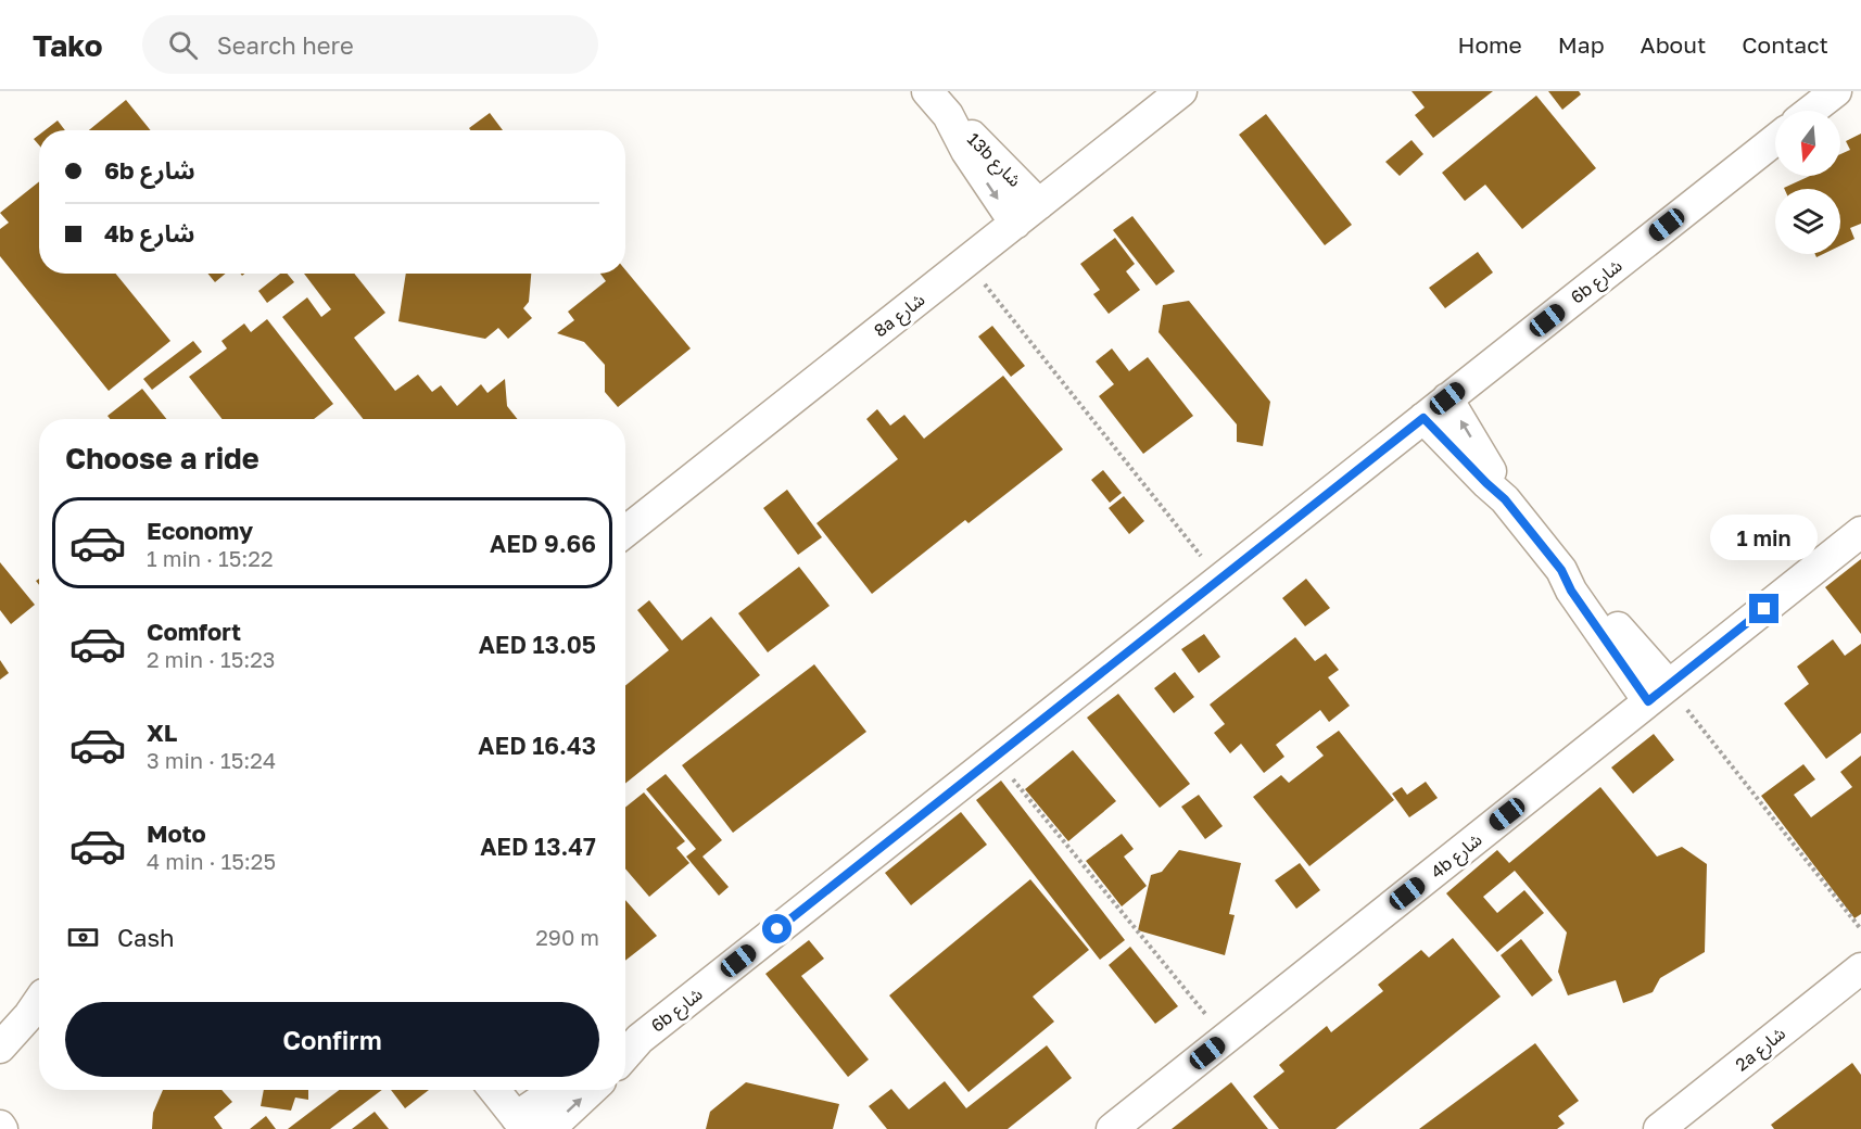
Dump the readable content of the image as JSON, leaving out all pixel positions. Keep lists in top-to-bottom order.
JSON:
{
  "streets": {
    "street": [
      "13b شارع",
      "6b شارع",
      "8a شارع",
      "4b شارع",
      "2a شارع"
    ]
  },
  "crossings": [
    ["13b شارع", "8a شارع"]
  ],
  "north": "bottom",
  "page": {
    "header": "Tako",
    "search": "Search here",
    "nav": [
      "Home",
      "Map",
      "About",
      "Contact"
    ],
    "banner": ["6b شارع", "4b شارع"],
    "heading": "Choose a ride",
    "list": [
      {
        "name": "Economy",
        "note": "1 min · 15:22",
        "value": "AED 9.66"
      },
      {
        "name": "Comfort",
        "note": "2 min · 15:23",
        "value": "AED 13.05"
      },
      {
        "name": "XL",
        "note": "3 min · 15:24",
        "value": "AED 16.43"
      },
      {
        "name": "Moto",
        "note": "4 min · 15:25",
        "value": "AED 13.47"
      }
    ],
    "bubble": "1 min",
    "pay": ["Cash", "290 m"],
    "buttons": "Confirm"
  }
}
